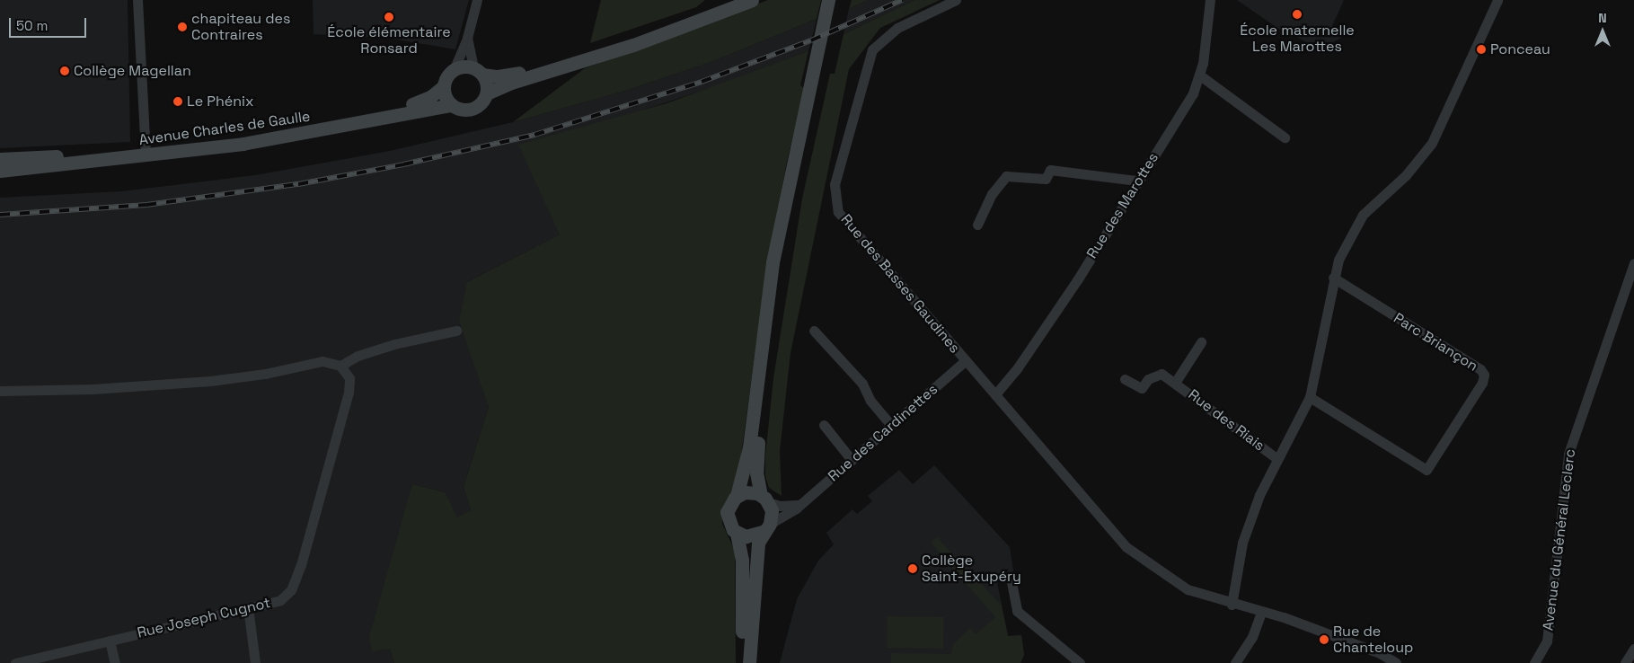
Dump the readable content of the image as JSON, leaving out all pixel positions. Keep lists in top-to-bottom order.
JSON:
{
  "streets": {
    "main road": ["Avenue Charles de Gaulle"],
    "street": [
      "Rue des Marottes",
      "Rue des Basses Gaudines",
      "Parc Briançon",
      "Rue des Riais",
      "Rue des Cardinettes",
      "Avenue du Général Leclerc",
      "Rue Joseph Cugnot"
    ]
  },
  "crossings": [
    ["Rue des Marottes", "Rue des Basses Gaudines"],
    ["Rue des Basses Gaudines", "Rue des Cardinettes"]
  ],
  "places": [
    "École maternelle Les Marottes",
    "École élémentaire Ronsard",
    "chapiteau des Contraires",
    "Ponceau",
    "Collège Magellan",
    "Le Phénix",
    "Collège Saint-Exupéry",
    "Rue de Chanteloup"
  ],
  "scale_bar": "50 m",
  "north": "top"
}
